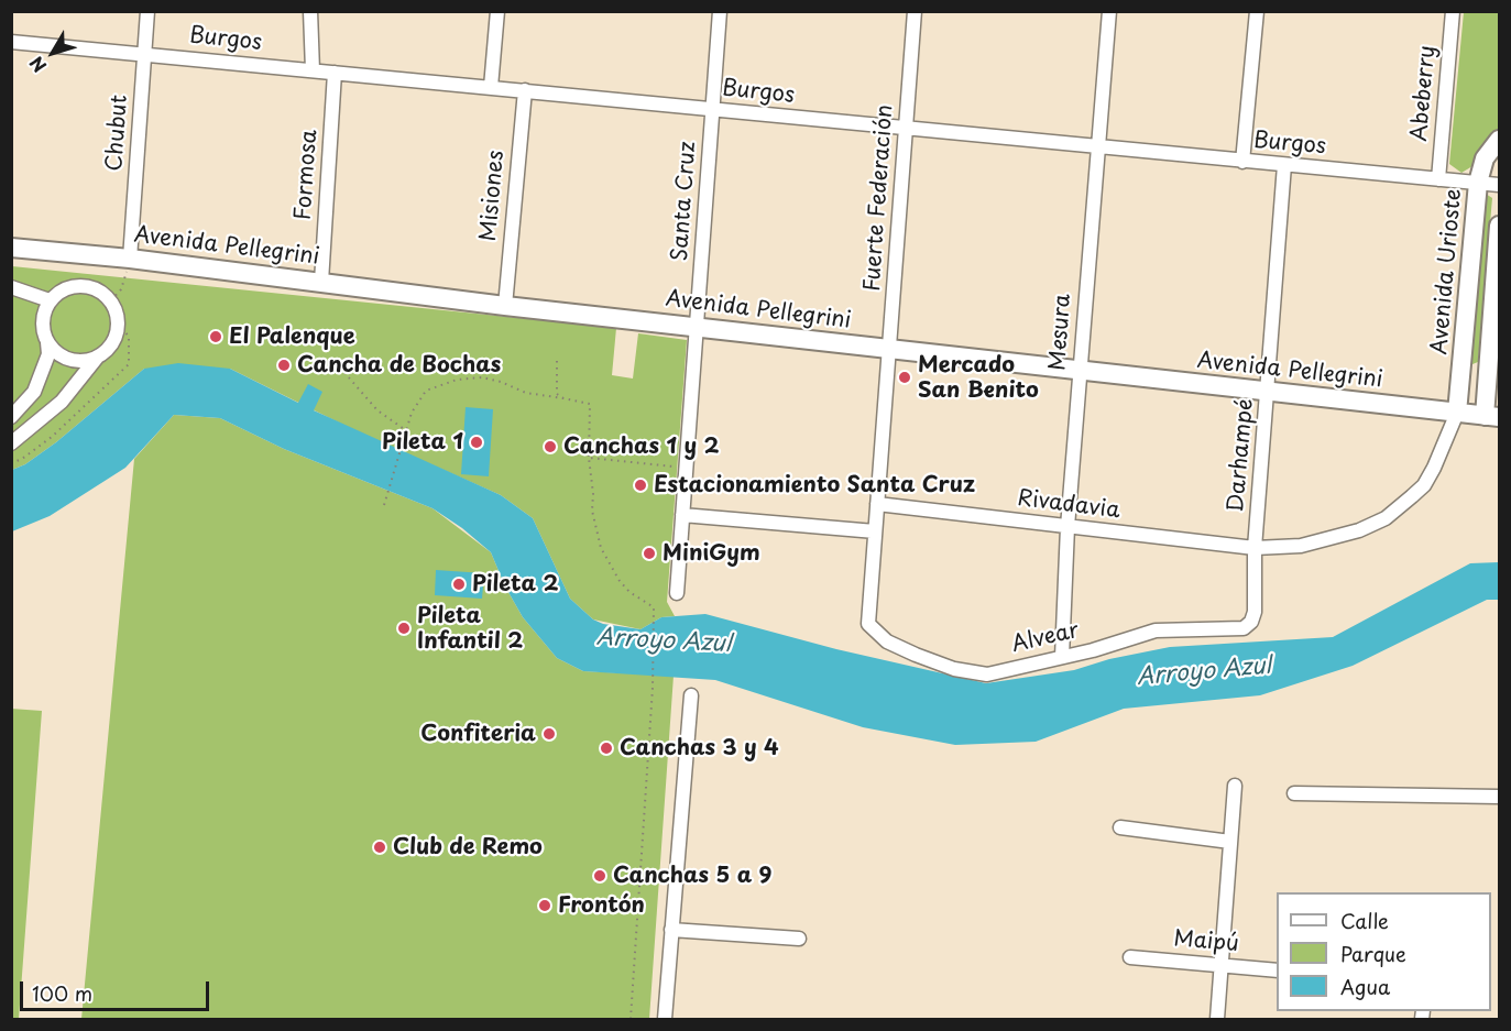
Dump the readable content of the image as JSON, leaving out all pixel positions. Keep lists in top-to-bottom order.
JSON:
{
  "streets": {
    "main road": ["Avenida Pellegrini", "Avenida Urioste"],
    "street": [
      "Burgos",
      "Abeberry",
      "Chubut",
      "Formosa",
      "Misiones",
      "Fuerte Federación",
      "Santa Cruz",
      "Mesura",
      "Darhampé",
      "Rivadavia",
      "Alvear",
      "Maipú"
    ]
  },
  "crossings": [
    ["Burgos", "Abeberry"],
    ["Burgos", "Chubut"],
    ["Burgos", "Formosa"],
    ["Burgos", "Misiones"],
    ["Burgos", "Fuerte Federación"],
    ["Burgos", "Santa Cruz"],
    ["Burgos", "Avenida Urioste"],
    ["Burgos", "Mesura"],
    ["Burgos", "Darhampé"],
    ["Chubut", "Avenida Pellegrini"],
    ["Formosa", "Avenida Pellegrini"],
    ["Misiones", "Avenida Pellegrini"],
    ["Fuerte Federación", "Avenida Pellegrini"],
    ["Fuerte Federación", "Rivadavia"],
    ["Fuerte Federación", "Alvear"],
    ["Santa Cruz", "Avenida Pellegrini"],
    ["Avenida Pellegrini", "Avenida Urioste"],
    ["Avenida Pellegrini", "Mesura"],
    ["Avenida Pellegrini", "Darhampé"],
    ["Mesura", "Rivadavia"],
    ["Mesura", "Alvear"],
    ["Darhampé", "Rivadavia"],
    ["Darhampé", "Alvear"]
  ],
  "water": ["Arroyo Azul"],
  "places": [
    "El Palenque",
    "Cancha de Bochas",
    "Mercado San Benito",
    "Pileta 1",
    "Canchas 1 y 2",
    "Estacionamiento Santa Cruz",
    "MiniGym",
    "Pileta 2",
    "Pileta Infantil 2",
    "Confiteria",
    "Canchas 3 y 4",
    "Club de Remo",
    "Canchas 5 a 9",
    "Frontón"
  ],
  "legend": ["Calle", "Parque", "Agua"],
  "scale_bar": "100 m",
  "north": "bottom left"
}
